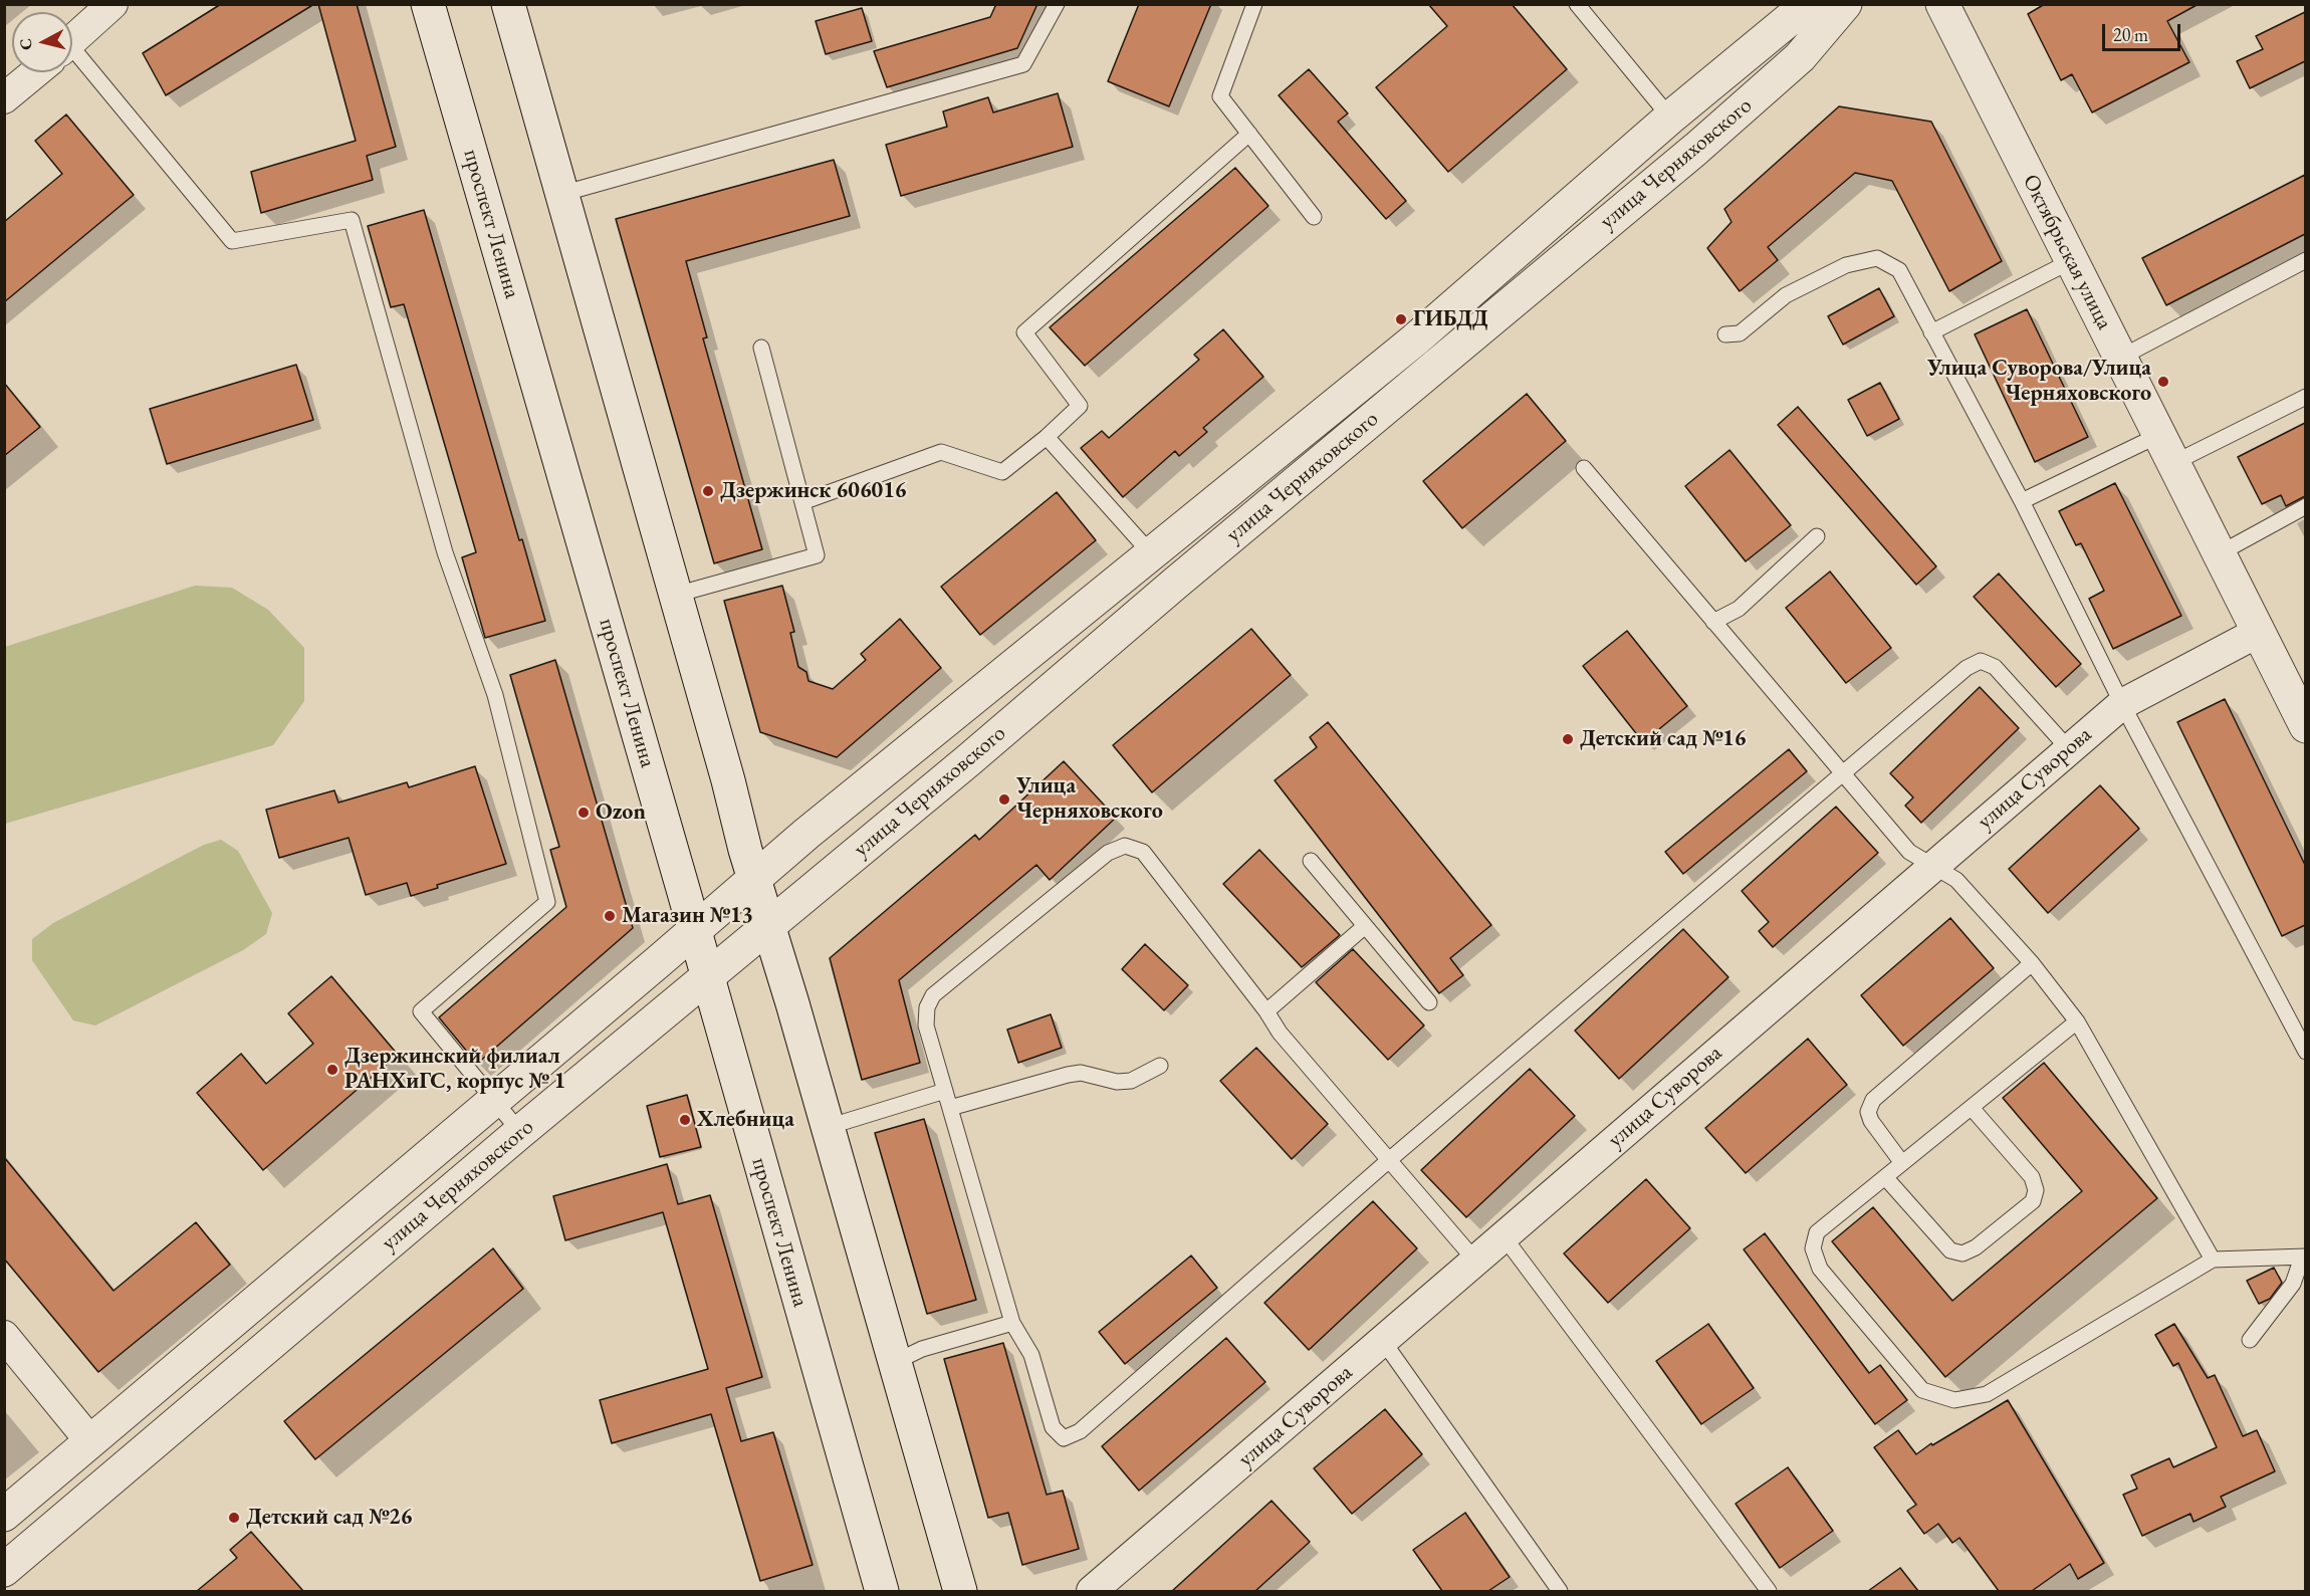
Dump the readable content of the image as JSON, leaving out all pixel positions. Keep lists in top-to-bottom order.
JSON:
{
  "streets": {
    "street": [
      "улица Черняховского",
      "проспект Ленина",
      "Октябрьская улица",
      "улица Суворова"
    ]
  },
  "crossings": [
    ["улица Черняховского", "проспект Ленина"],
    ["Октябрьская улица", "улица Суворова"]
  ],
  "places": [
    "ГИБДД",
    "Улица Суворова/Улица Черняховского",
    "Дзержинск 606016",
    "Детский сад №16",
    "Улица Черняховского",
    "Ozon",
    "Магазин №13",
    "Дзержинский филиал РАНХиГС, корпус № 1",
    "Хлебница",
    "Детский сад №26"
  ],
  "scale_bar": "20 m",
  "north": "left"
}
